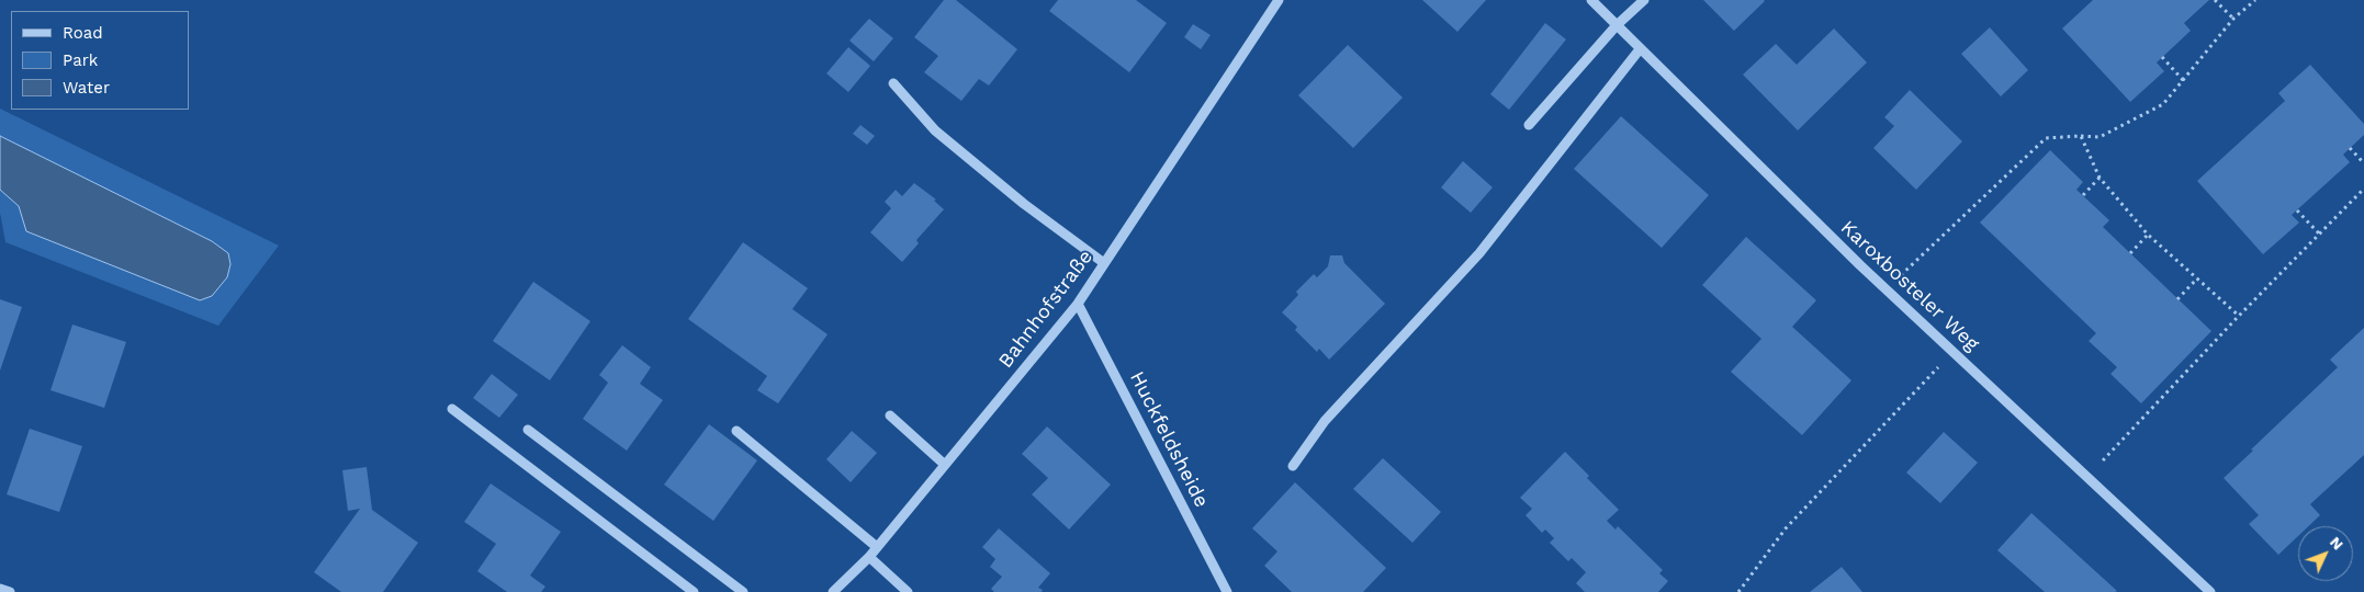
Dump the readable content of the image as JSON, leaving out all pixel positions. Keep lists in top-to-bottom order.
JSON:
{
  "streets": {
    "street": ["Karoxbosteler Weg", "Bahnhofstraße", "Huckfeldsheide"]
  },
  "crossings": [
    ["Bahnhofstraße", "Huckfeldsheide"]
  ],
  "legend": ["Road", "Park", "Water"],
  "north": "top right"
}
